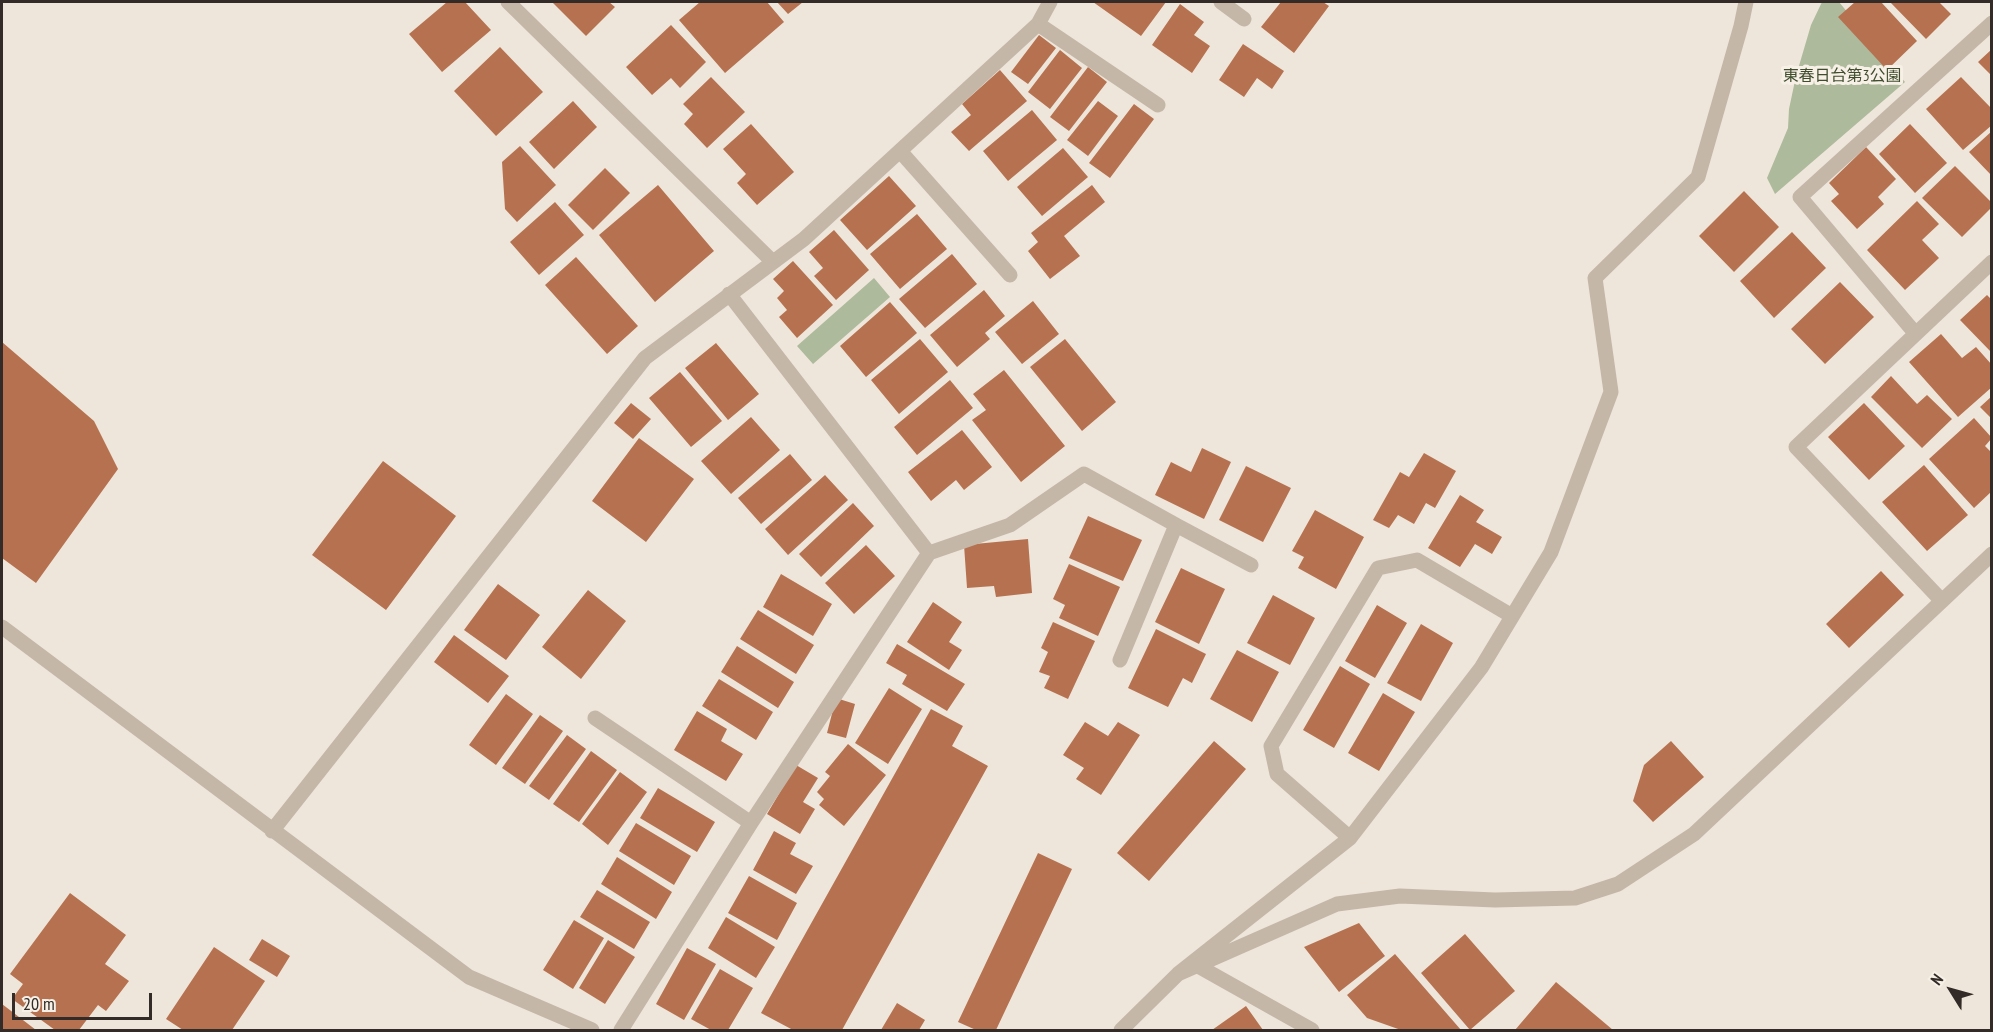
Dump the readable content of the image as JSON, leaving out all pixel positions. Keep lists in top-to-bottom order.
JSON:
{
  "parks": ["東春日台第3公園"],
  "scale_bar": "20 m",
  "north": "top left"
}
